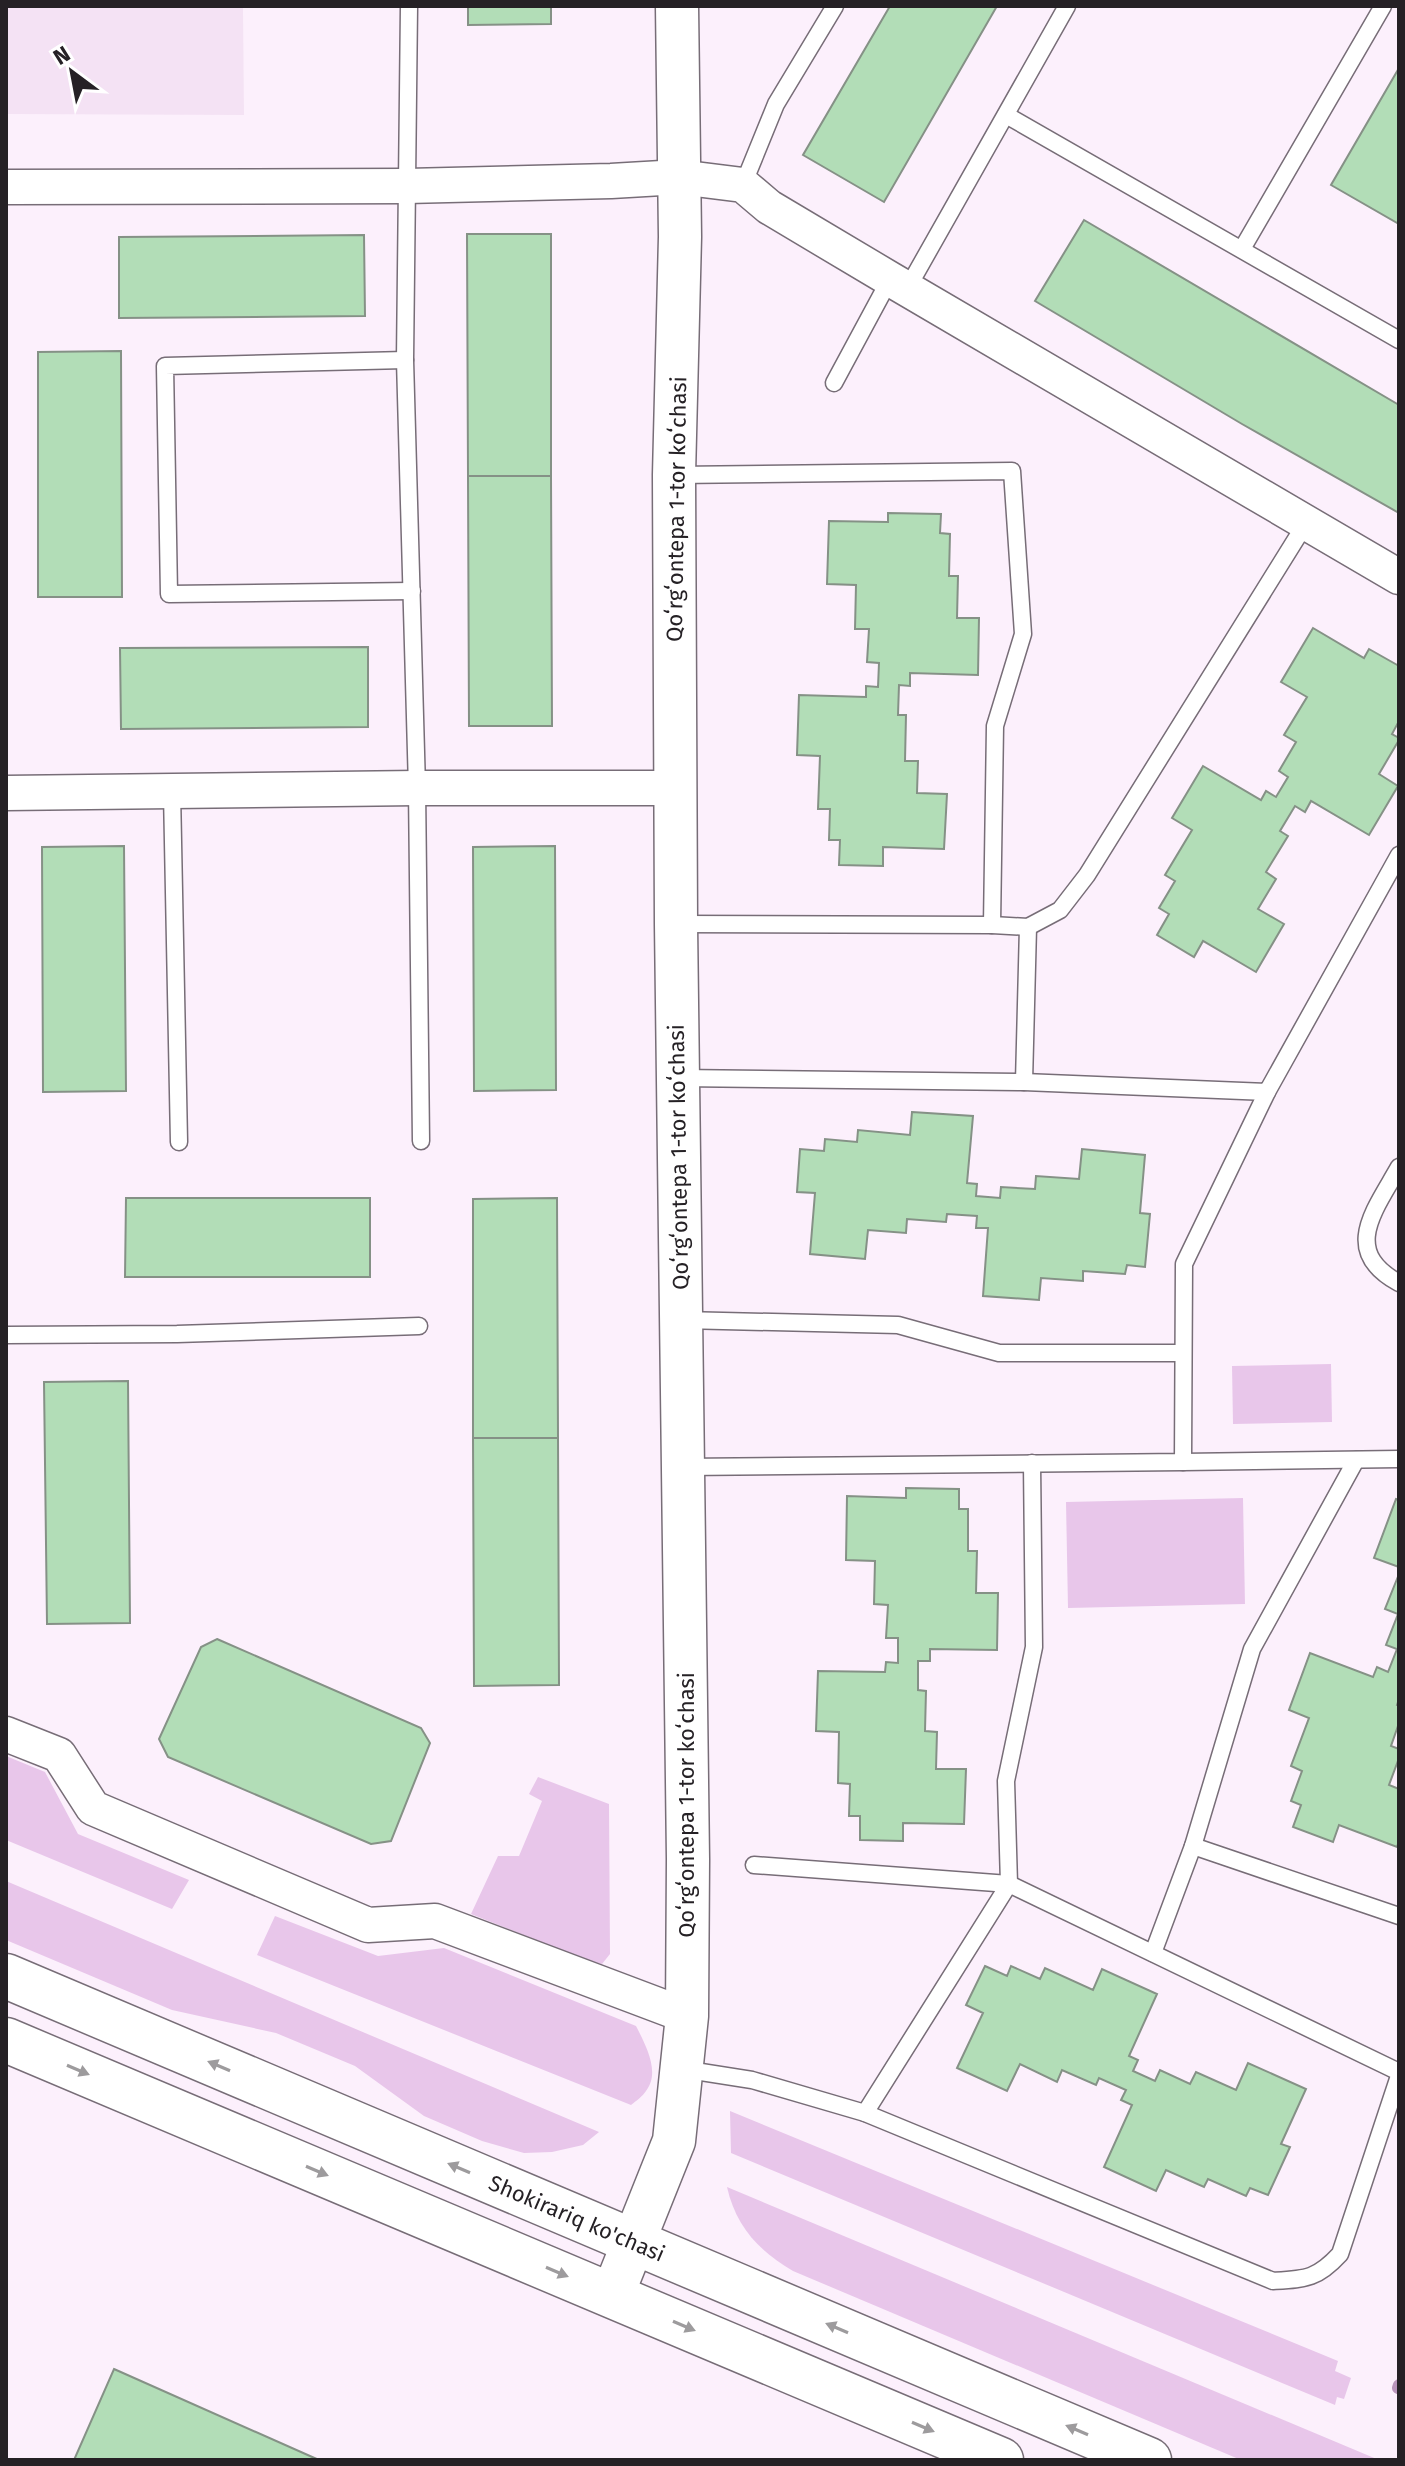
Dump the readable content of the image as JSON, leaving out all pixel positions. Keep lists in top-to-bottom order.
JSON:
{
  "streets": {
    "main road": ["Shokirariq ko'chasi"],
    "street": ["Qoʻrgʻontepa 1-tor koʻchasi"]
  },
  "crossings": [
    ["Qoʻrgʻontepa 1-tor koʻchasi", "Shokirariq ko'chasi"]
  ],
  "north": "top left"
}
